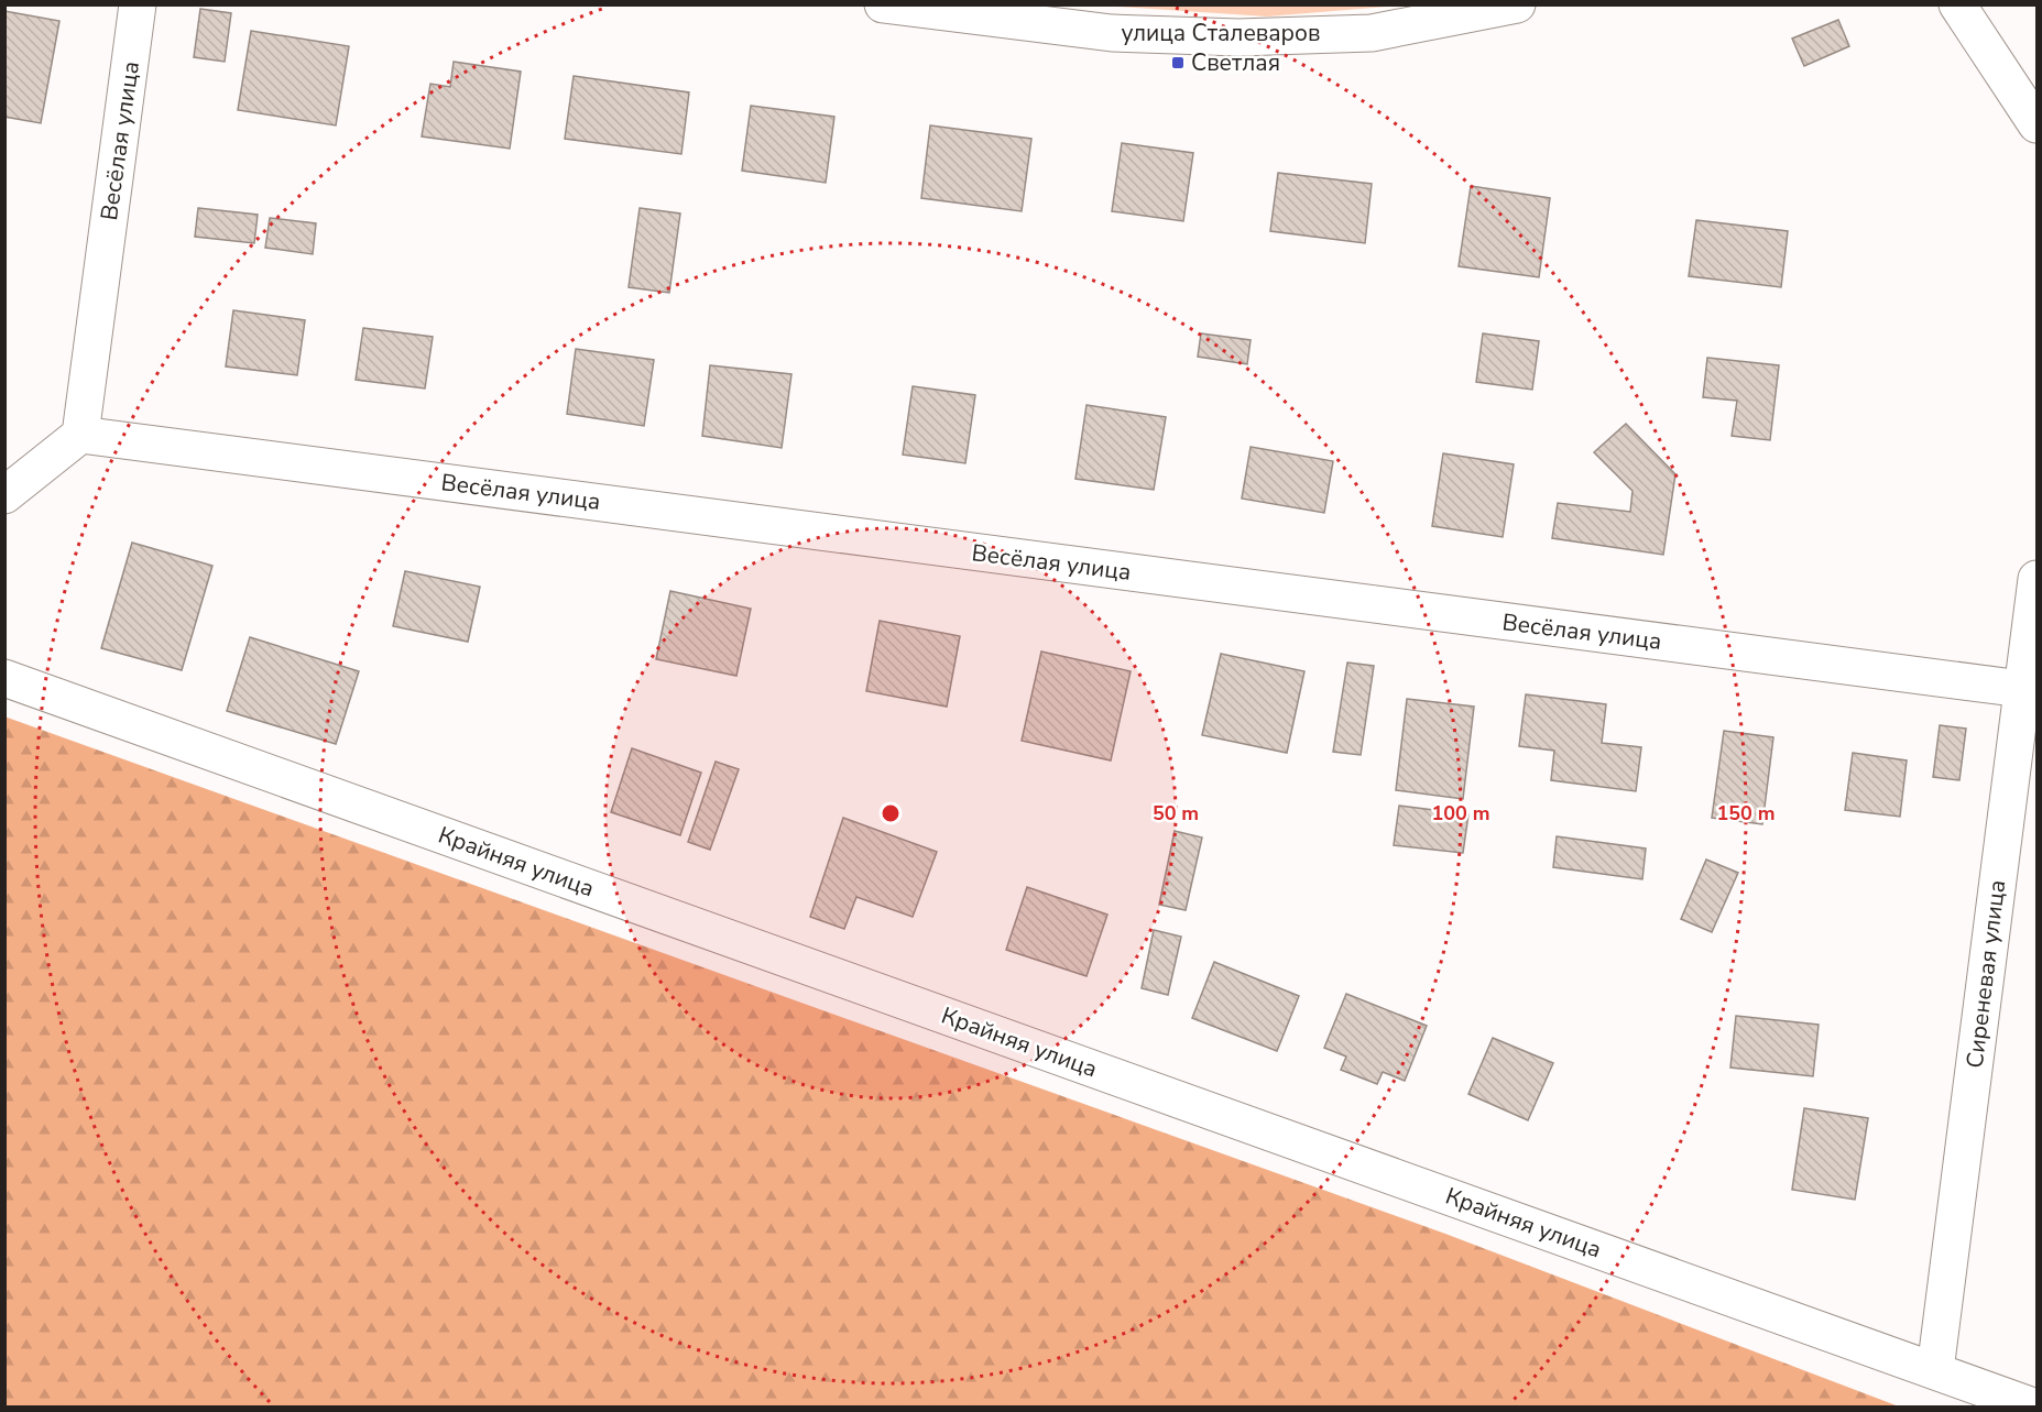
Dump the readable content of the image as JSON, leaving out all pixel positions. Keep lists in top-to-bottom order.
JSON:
{
  "streets": {
    "street": [
      "улица Сталеваров",
      "Весёлая улица",
      "Крайняя улица",
      "Сиреневая улица"
    ]
  },
  "crossings": [
    ["Весёлая улица", "Сиреневая улица"],
    ["Крайняя улица", "Сиреневая улица"]
  ],
  "places": {
    "transit": ["Светлая"]
  },
  "rings": ["50 m", "100 m", "150 m"]
}
